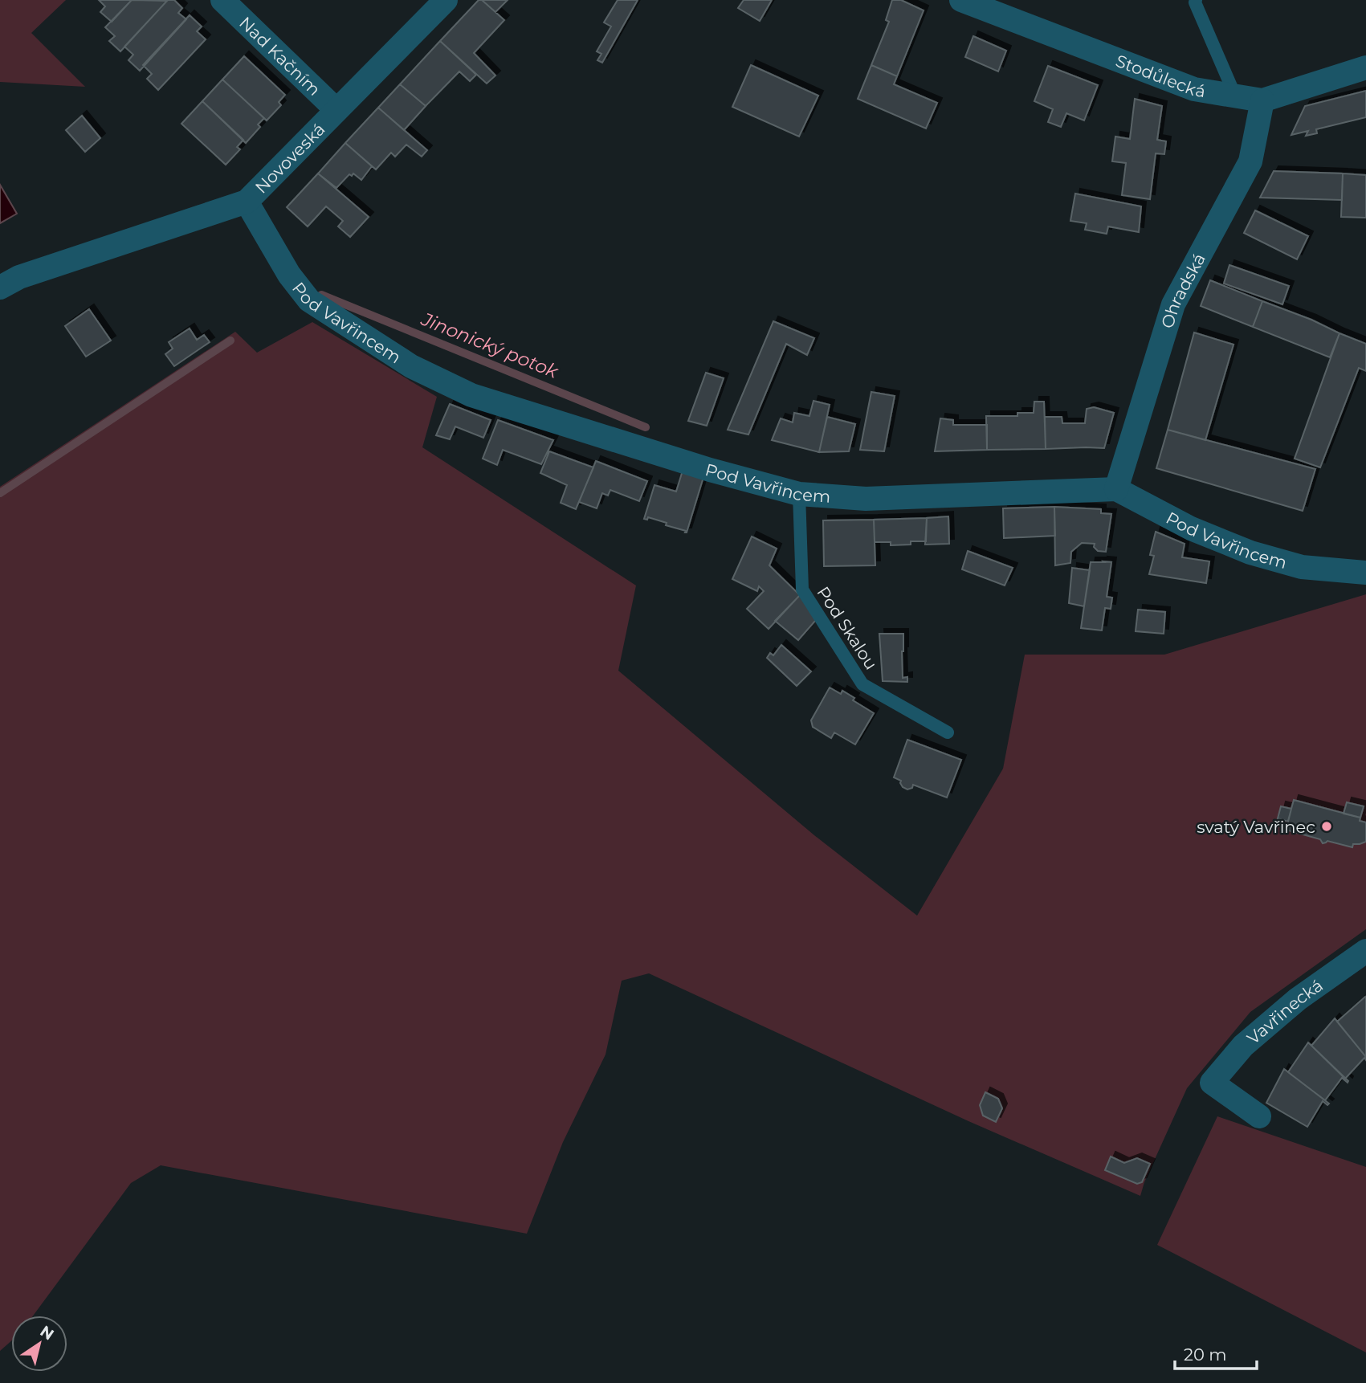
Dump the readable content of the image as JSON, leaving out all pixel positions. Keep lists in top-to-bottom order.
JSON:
{
  "streets": {
    "street": [
      "Nad Kačním",
      "Stodůlecká",
      "Novoveská",
      "Ohradská",
      "Pod Vavřincem",
      "Vavřinecká"
    ],
    "lane": ["Pod Skalou"]
  },
  "crossings": [
    ["Nad Kačním", "Novoveská"],
    ["Stodůlecká", "Ohradská"],
    ["Novoveská", "Pod Vavřincem"],
    ["Ohradská", "Pod Vavřincem"],
    ["Pod Vavřincem", "Pod Skalou"]
  ],
  "water": ["Jinonický potok"],
  "places": ["svatý Vavřinec"],
  "scale_bar": "20 m",
  "north": "top right"
}
